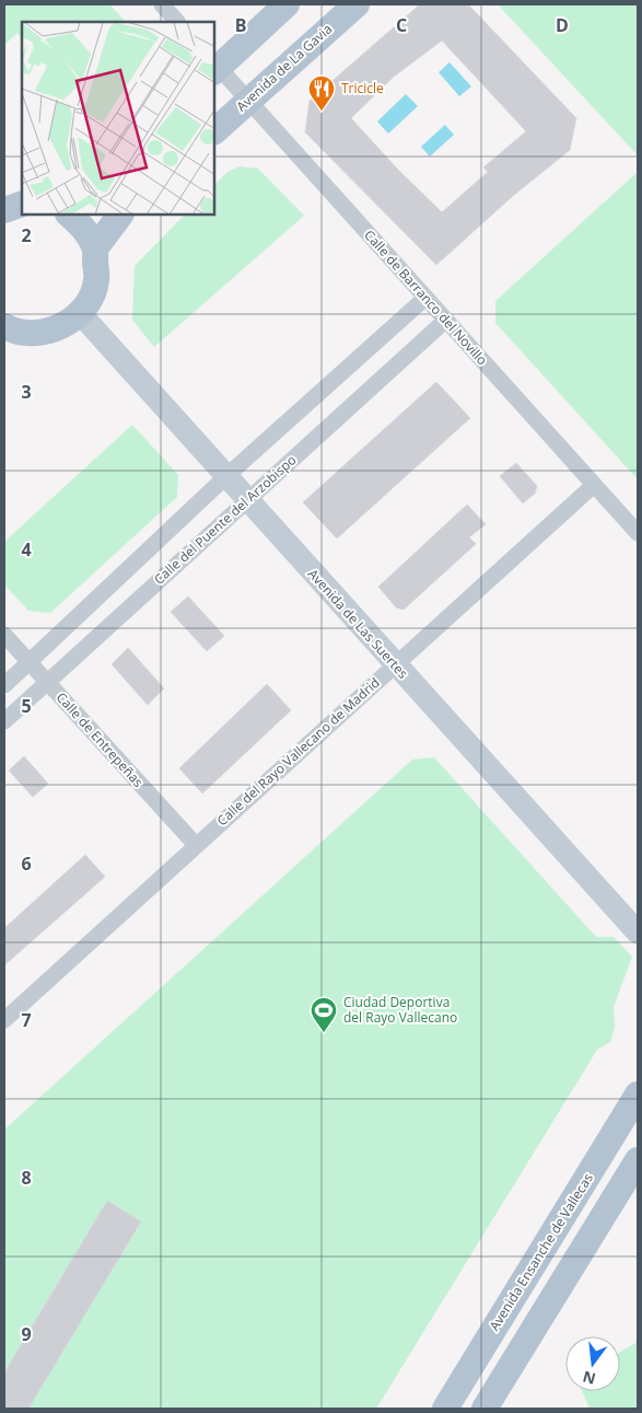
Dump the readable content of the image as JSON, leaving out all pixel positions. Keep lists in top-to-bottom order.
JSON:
{
  "streets": {
    "main road": ["Avenida de La Gavia", "Avenida de Las Suertes", "Avenida Ensanche de Vallecas"],
    "street": [
      "Calle de Barranco del Novillo",
      "Calle del Puente del Arzobispo",
      "Calle de Entrepeñas",
      "Calle del Rayo Vallecano de Madrid"
    ]
  },
  "crossings": [
    ["Avenida de La Gavia", "Calle de Barranco del Novillo"],
    ["Calle de Barranco del Novillo", "Calle del Puente del Arzobispo"],
    ["Calle de Barranco del Novillo", "Calle del Rayo Vallecano de Madrid"],
    ["Calle del Puente del Arzobispo", "Avenida de Las Suertes"],
    ["Calle del Puente del Arzobispo", "Calle de Entrepeñas"],
    ["Avenida de Las Suertes", "Calle del Rayo Vallecano de Madrid"],
    ["Calle de Entrepeñas", "Calle del Rayo Vallecano de Madrid"]
  ],
  "places": {
    "restaurant": ["Tricicle"],
    "sports": ["Ciudad Deportiva del Rayo Vallecano"]
  },
  "north": "bottom",
  "grid": {
    "columns": ["B", "C", "D"],
    "rows": [
      "2",
      "3",
      "4",
      "5",
      "6",
      "7",
      "8",
      "9"
    ]
  }
}
